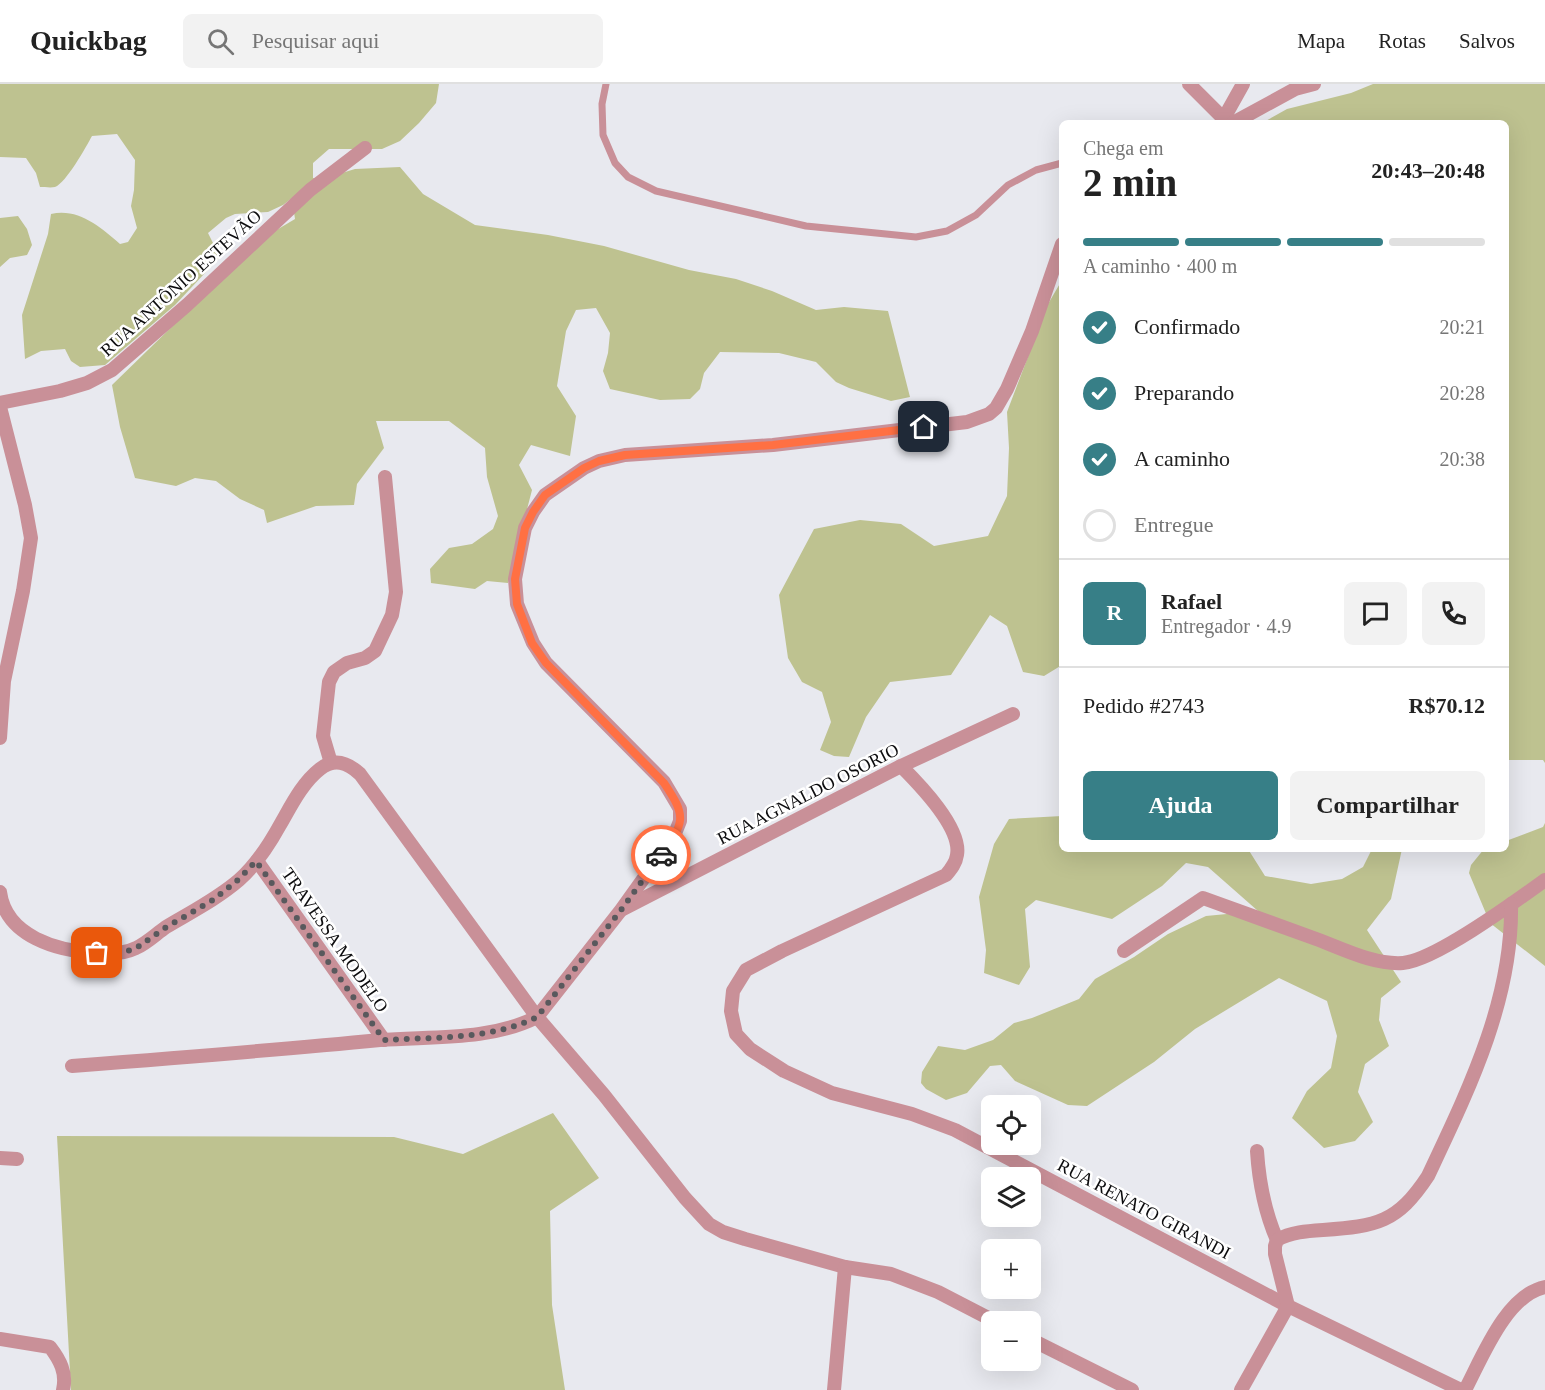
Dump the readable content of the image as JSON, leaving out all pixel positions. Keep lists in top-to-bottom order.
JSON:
{
  "streets": {
    "street": [
      "RUA ANTÔNIO ESTEVÃO",
      "RUA AGNALDO OSORIO",
      "TRAVESSA MODELO",
      "RUA RENATO GIRANDI"
    ]
  },
  "crossings": [
    ["RUA AGNALDO OSORIO", "RUA RENATO GIRANDI"]
  ],
  "page": {
    "header": "Quickbag",
    "search": "Pesquisar aqui",
    "nav": ["Mapa", "Rotas", "Salvos"],
    "heading": ["2 min", "Chega em", "20:43–20:48"],
    "panel": [
      "Rafael",
      "Entregador · 4.9",
      "Pedido #2743",
      "R$70.12"
    ],
    "bar": "A caminho · 400 m",
    "list": [
      ["Confirmado", "20:21"],
      ["Preparando", "20:28"],
      ["A caminho", "20:38"],
      "Entregue"
    ],
    "round": "R",
    "buttons": ["Ajuda", "Compartilhar"],
    "map_buttons": ["+", "−"]
  }
}
